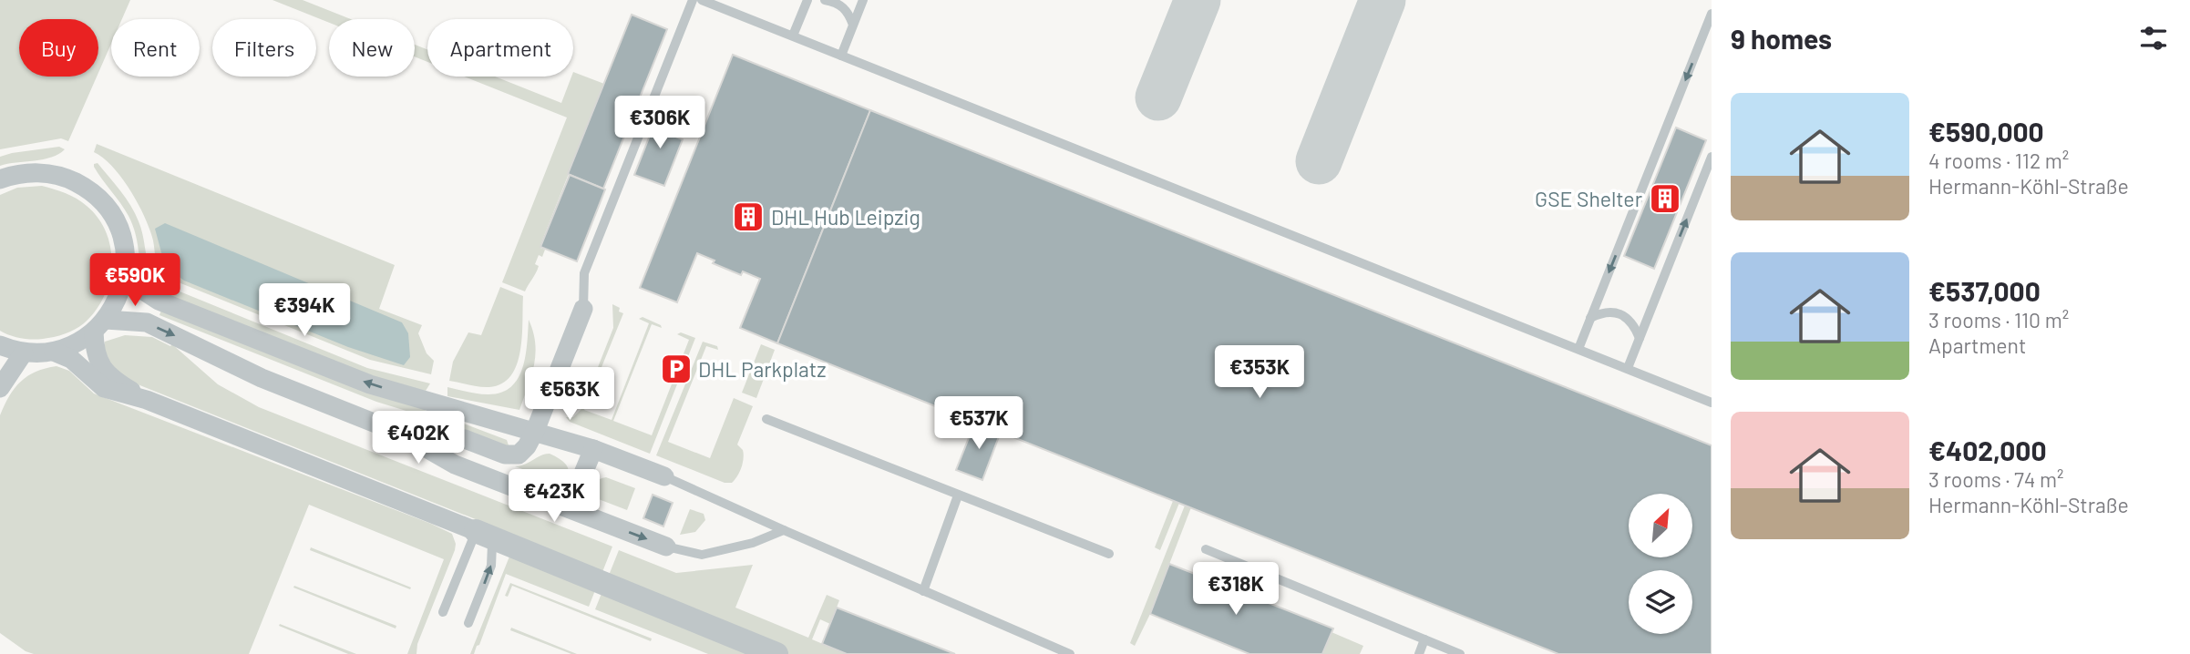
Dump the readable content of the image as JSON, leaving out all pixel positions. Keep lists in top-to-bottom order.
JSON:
{
  "places": {
    "building": ["GSE Shelter", "DHL Hub Leipzig"],
    "parking": ["DHL Parkplatz"]
  },
  "north": "top right",
  "page": {
    "heading": "9 homes",
    "chip": [
      "Buy",
      "Rent",
      "Filters",
      "New",
      "Apartment"
    ],
    "list": [
      {
        "name": "€590,000",
        "note": "4 rooms · 112 m² · Hermann-Köhl-Straße"
      },
      {
        "name": "€537,000",
        "note": "3 rooms · 110 m² · Apartment"
      },
      {
        "name": "€402,000",
        "note": "3 rooms · 74 m² · Hermann-Köhl-Straße"
      }
    ],
    "price": [
      "€306K",
      "€590K",
      "€394K",
      "€353K",
      "€563K",
      "€537K",
      "€402K",
      "€423K",
      "€318K"
    ]
  }
}
